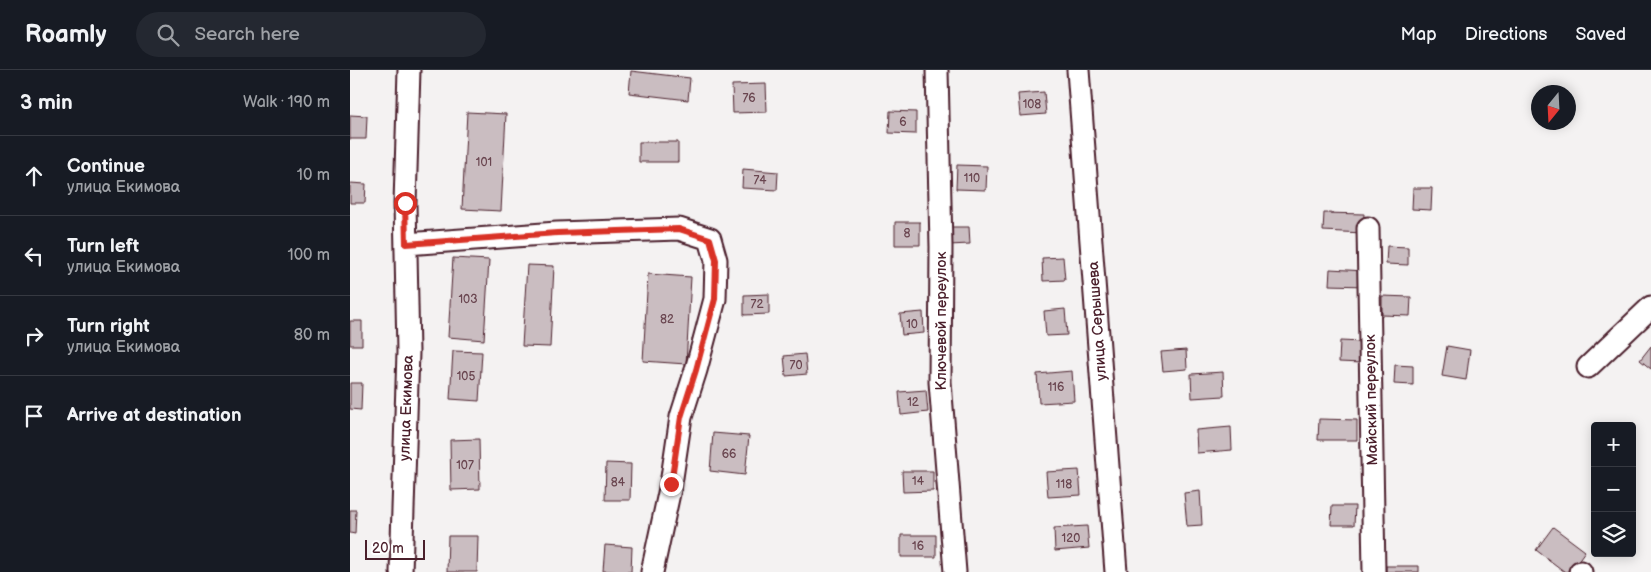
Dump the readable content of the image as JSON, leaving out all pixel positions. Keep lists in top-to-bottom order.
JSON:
{
  "streets": {
    "street": [
      "Ключевой переулок",
      "улица Серышева",
      "Майский переулок",
      "улица Екимова"
    ]
  },
  "house_numbers": [
    "76",
    "108",
    "6",
    "101",
    "110",
    "74",
    "8",
    "103",
    "72",
    "82",
    "10",
    "70",
    "105",
    "116",
    "12",
    "66",
    "107",
    "14",
    "84",
    "118",
    "120",
    "16"
  ],
  "scale_bar": "20 m",
  "north": "bottom",
  "page": {
    "header": "Roamly",
    "search": "Search here",
    "nav": ["Map", "Directions", "Saved"],
    "heading": ["3 min", "Walk · 190 m"],
    "list": [
      ["Continue", "улица Екимова", "10 m"],
      ["Turn left", "улица Екимова", "100 m"],
      ["Turn right", "улица Екимова", "80 m"],
      "Arrive at destination"
    ],
    "map_buttons": ["+", "−"],
    "scale": "20 m"
  }
}
